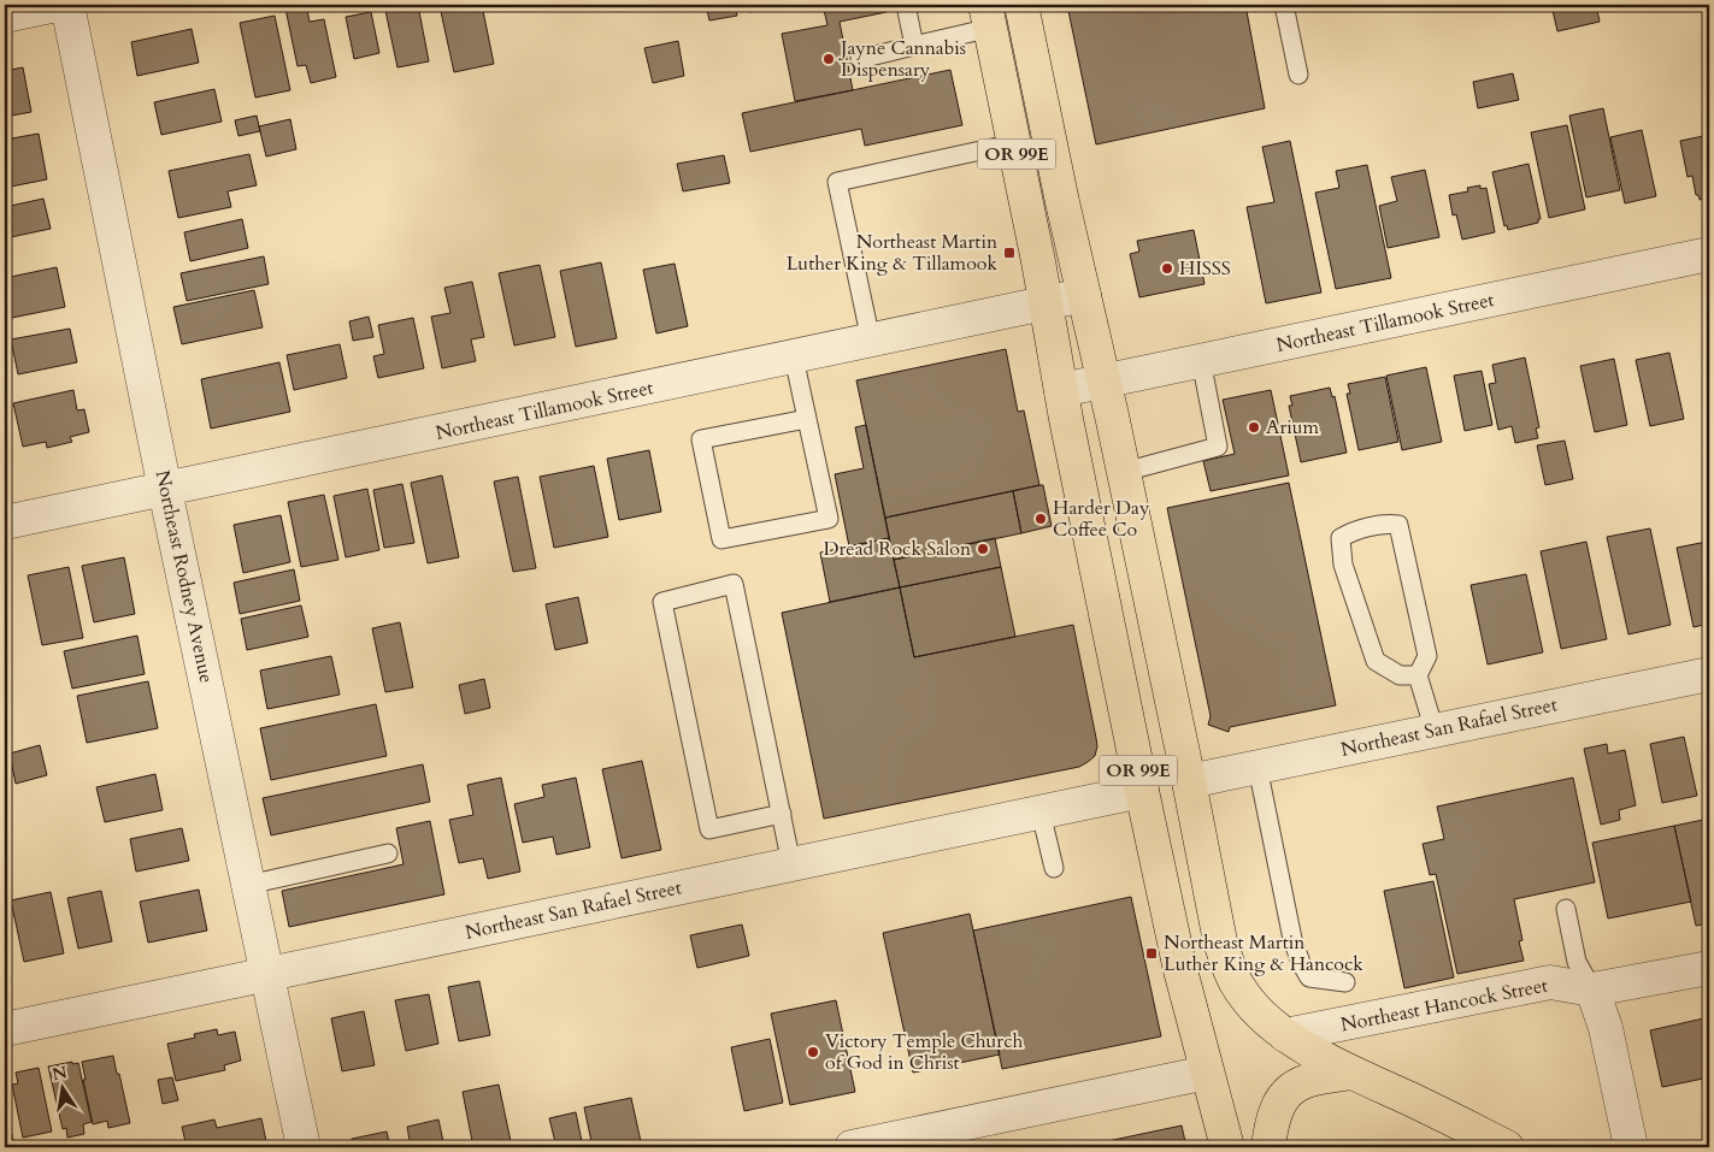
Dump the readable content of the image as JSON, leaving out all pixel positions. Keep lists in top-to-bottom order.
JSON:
{
  "streets": {
    "main road": ["OR 99E"],
    "street": [
      "Northeast Tillamook Street",
      "Northeast Rodney Avenue",
      "Northeast San Rafael Street",
      "Northeast Hancock Street"
    ]
  },
  "crossings": [
    ["OR 99E", "Northeast Tillamook Street"],
    ["OR 99E", "Northeast San Rafael Street"],
    ["OR 99E", "Northeast Hancock Street"],
    ["Northeast Tillamook Street", "Northeast Rodney Avenue"],
    ["Northeast Rodney Avenue", "Northeast San Rafael Street"]
  ],
  "places": {
    "other": [
      "Jayne Cannabis Dispensary",
      "HISSS",
      "Arium",
      "Harder Day Coffee Co",
      "Dread Rock Salon",
      "Victory Temple Church of God in Christ"
    ],
    "transit": ["Northeast Martin Luther King & Tillamook", "Northeast Martin Luther King & Hancock"]
  },
  "north": "top"
}
